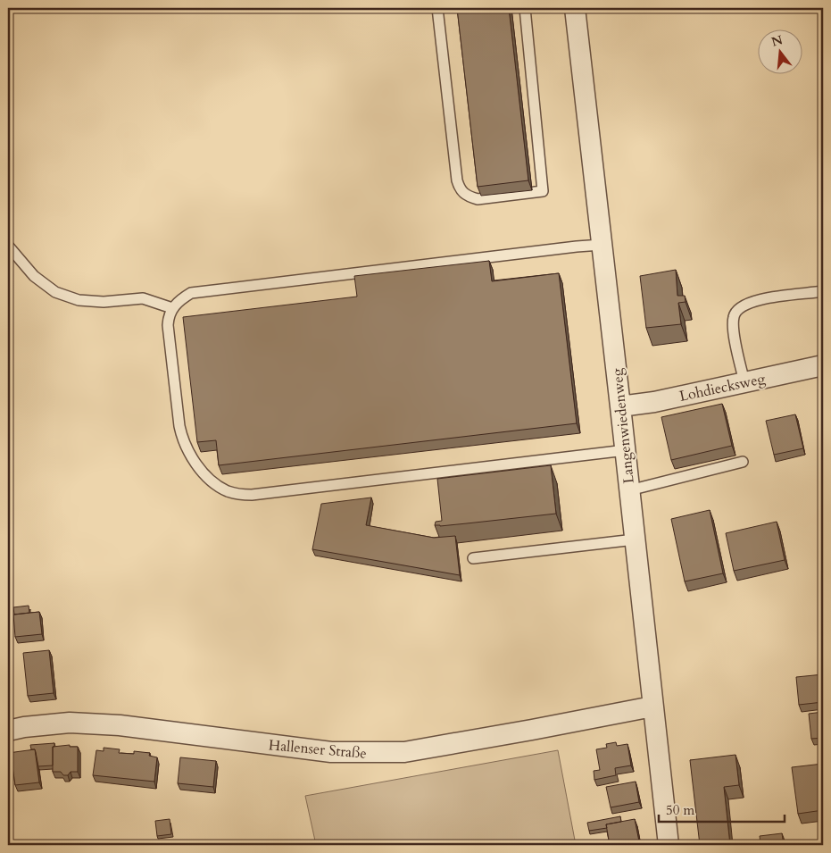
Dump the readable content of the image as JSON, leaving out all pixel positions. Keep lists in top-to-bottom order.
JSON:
{
  "streets": {
    "street": ["Lohdiecksweg", "Langenwiedenweg", "Hallenser Straße"]
  },
  "crossings": [
    ["Lohdiecksweg", "Langenwiedenweg"],
    ["Langenwiedenweg", "Hallenser Straße"]
  ],
  "scale_bar": "50 m",
  "north": "top"
}
